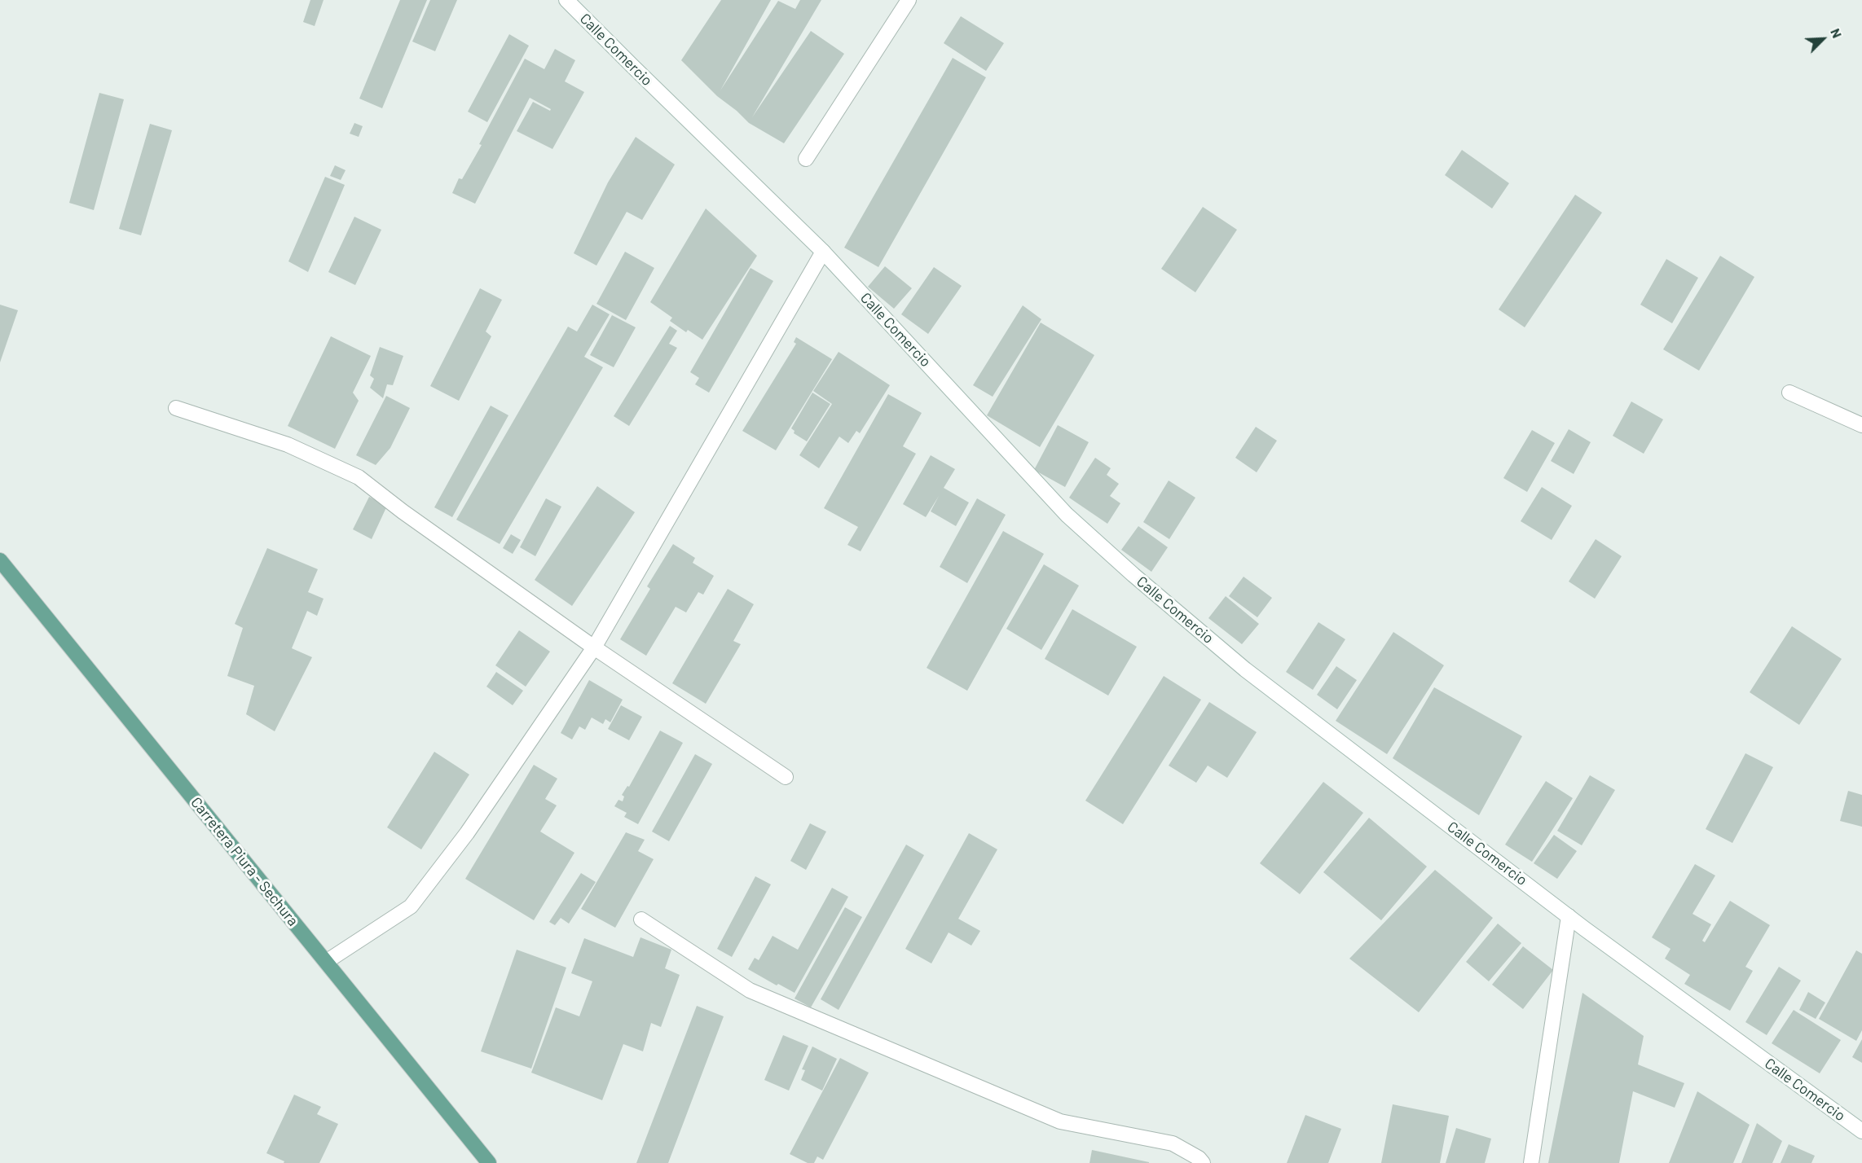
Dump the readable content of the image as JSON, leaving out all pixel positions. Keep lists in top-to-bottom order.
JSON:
{
  "streets": {
    "main road": ["Carretera Piura - Sechura"],
    "street": ["Calle Comercio"]
  },
  "north": "top right"
}
